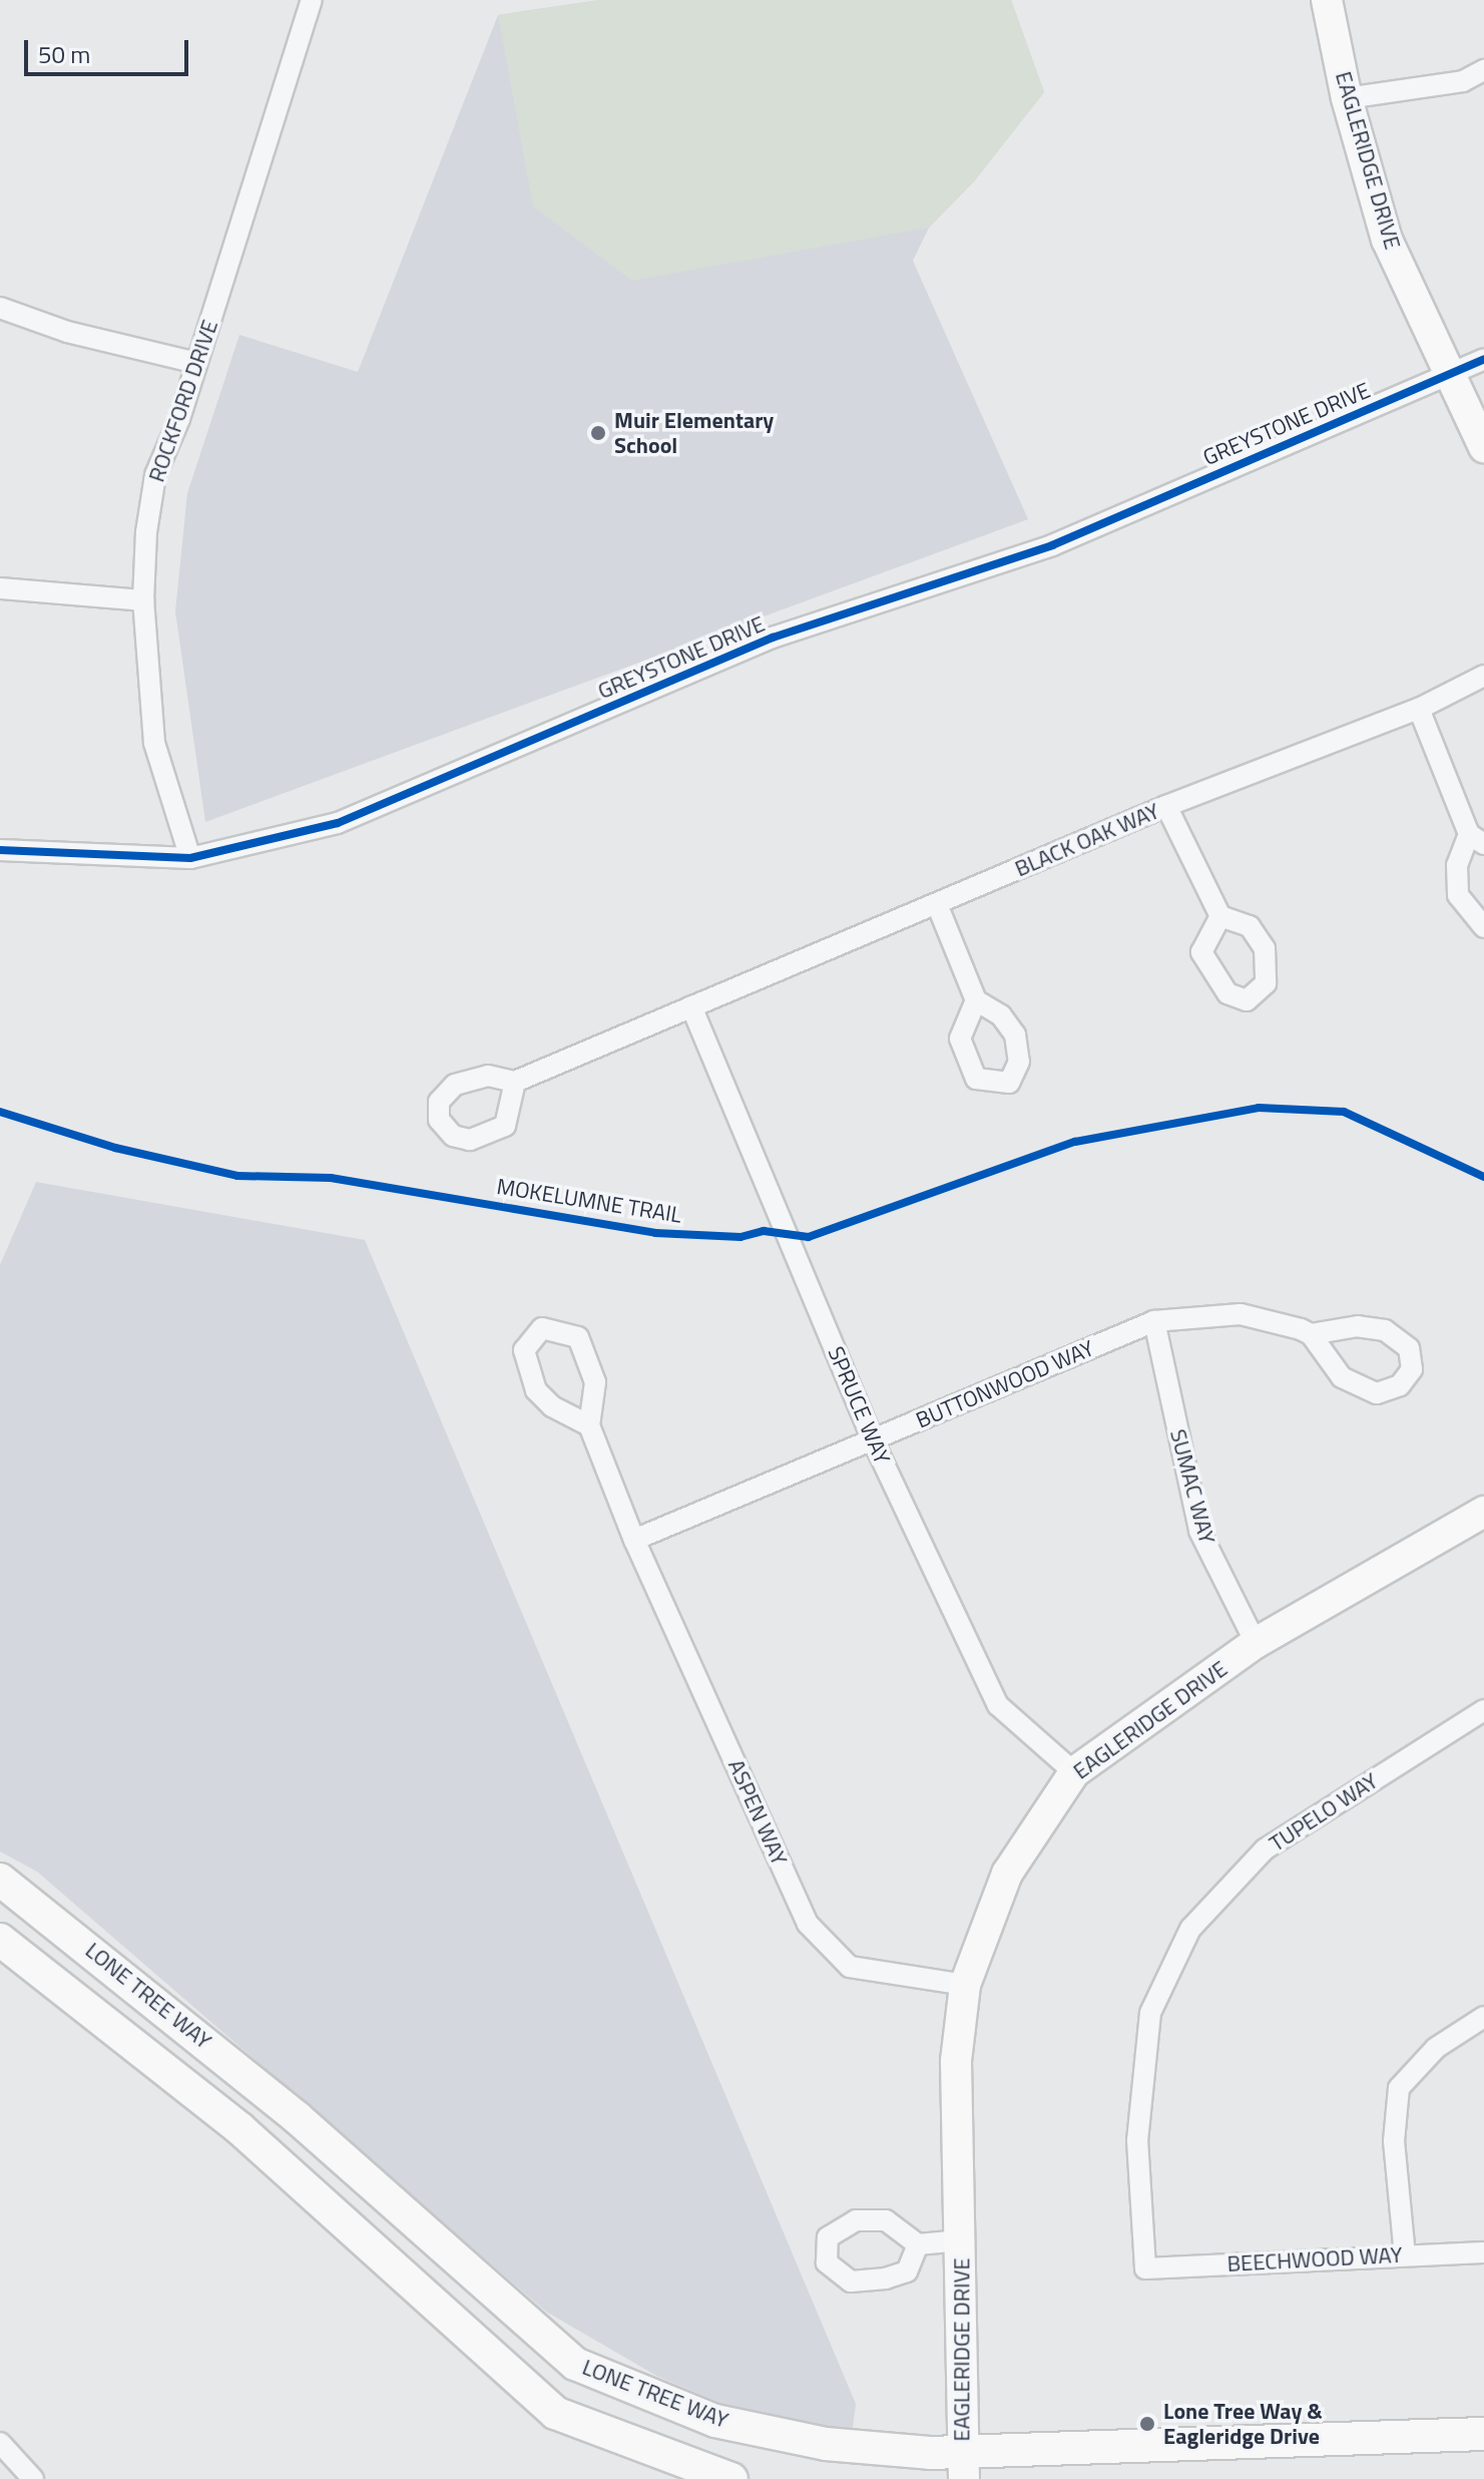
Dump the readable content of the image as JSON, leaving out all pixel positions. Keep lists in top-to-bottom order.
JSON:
{
  "streets": {
    "main road": ["LONE TREE WAY"],
    "street": [
      "EAGLERIDGE DRIVE",
      "ROCKFORD DRIVE",
      "GREYSTONE DRIVE",
      "BLACK OAK WAY",
      "BUTTONWOOD WAY",
      "SPRUCE WAY",
      "SUMAC WAY",
      "ASPEN WAY",
      "TUPELO WAY",
      "BEECHWOOD WAY"
    ],
    "cycle path": ["MOKELUMNE TRAIL"]
  },
  "crossings": [
    ["EAGLERIDGE DRIVE", "GREYSTONE DRIVE"],
    ["EAGLERIDGE DRIVE", "SPRUCE WAY"],
    ["EAGLERIDGE DRIVE", "SUMAC WAY"],
    ["EAGLERIDGE DRIVE", "ASPEN WAY"],
    ["EAGLERIDGE DRIVE", "LONE TREE WAY"],
    ["ROCKFORD DRIVE", "GREYSTONE DRIVE"],
    ["BLACK OAK WAY", "SPRUCE WAY"],
    ["BUTTONWOOD WAY", "SPRUCE WAY"],
    ["BUTTONWOOD WAY", "SUMAC WAY"],
    ["BUTTONWOOD WAY", "ASPEN WAY"],
    ["TUPELO WAY", "BEECHWOOD WAY"]
  ],
  "places": ["Muir Elementary School", "Lone Tree Way & Eagleridge Drive"],
  "scale_bar": "50 m"
}
